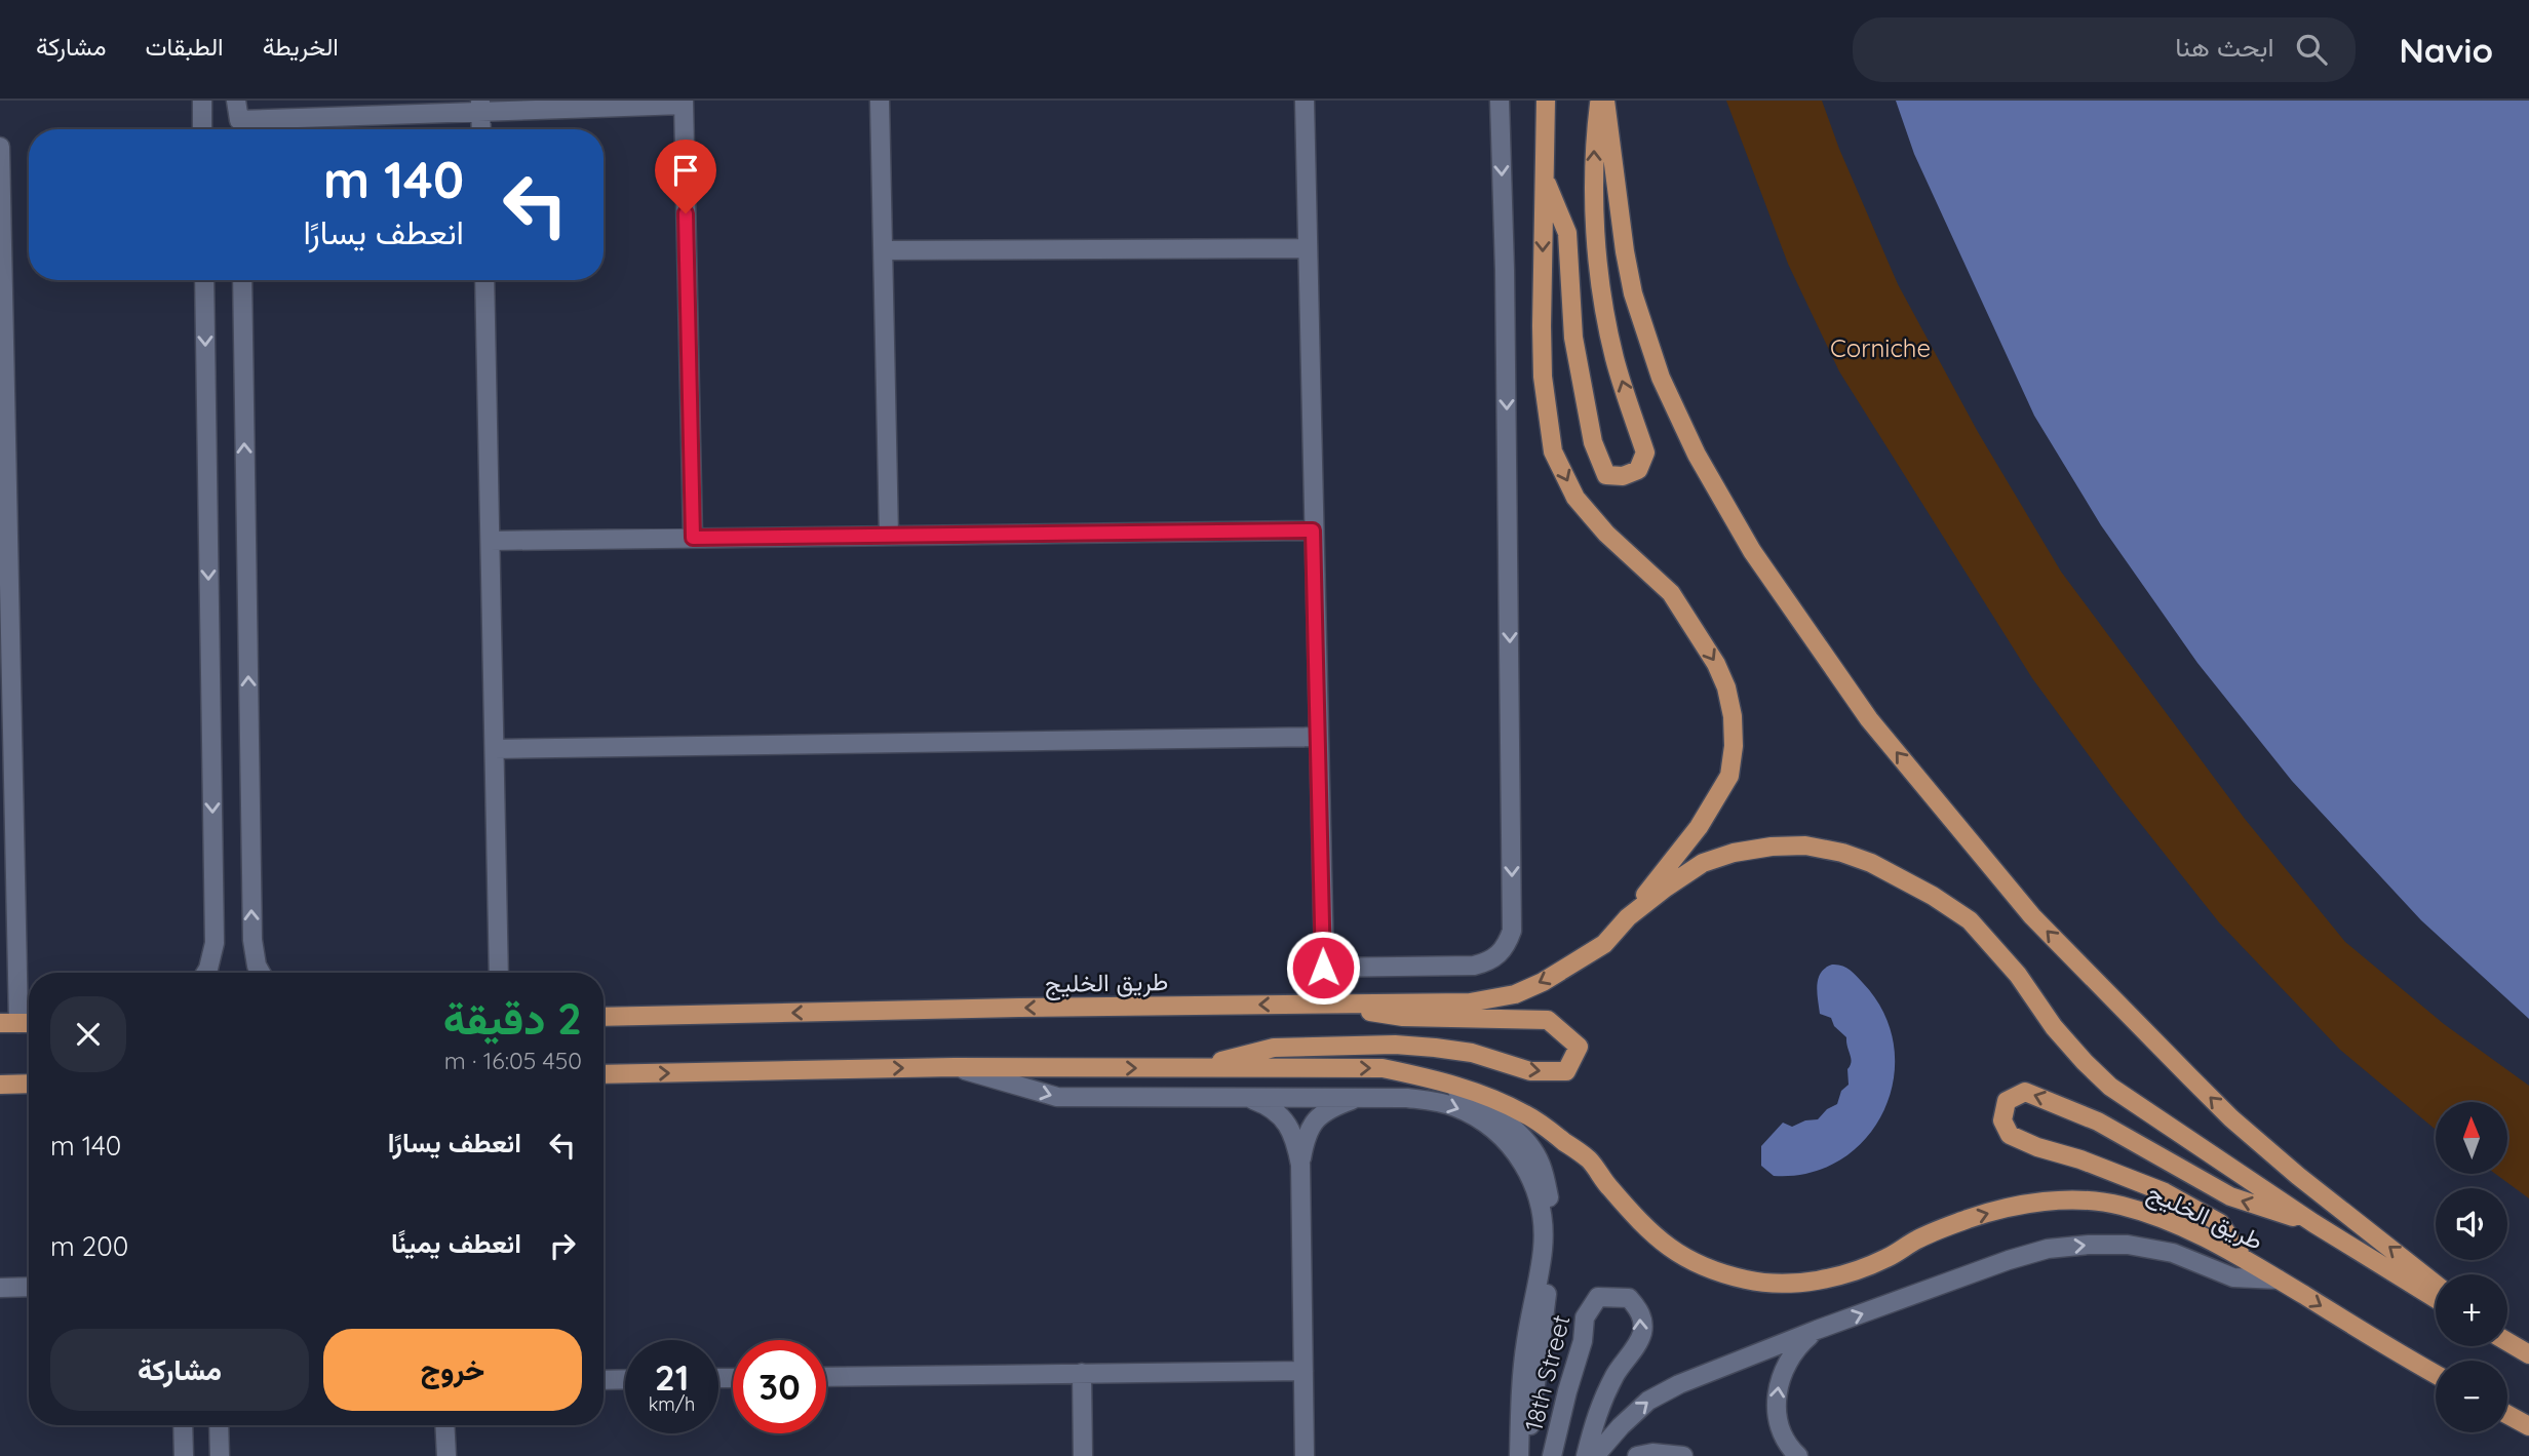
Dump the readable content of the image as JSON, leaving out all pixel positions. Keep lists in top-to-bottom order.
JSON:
{
  "streets": {
    "main road": ["طريق الخليج"],
    "street": ["18th Street"]
  },
  "parks": ["Corniche"],
  "north": "top",
  "page": {
    "header": "Navio",
    "search": "ابحث هنا",
    "nav": ["الخريطة", "الطبقات", "مشاركة"],
    "turn": ["140 m", "انعطف يسارًا"],
    "heading": ["2 دقيقة", "450 m · 16:05"],
    "list": [
      {
        "name": "انعطف يسارًا",
        "value": "140 m"
      },
      {
        "name": "انعطف يمينًا",
        "value": "200 m"
      }
    ],
    "map_buttons": ["+", "−"],
    "buttons": ["خروج", "مشاركة"],
    "speed": "21 km/h",
    "limit": "30"
  }
}
